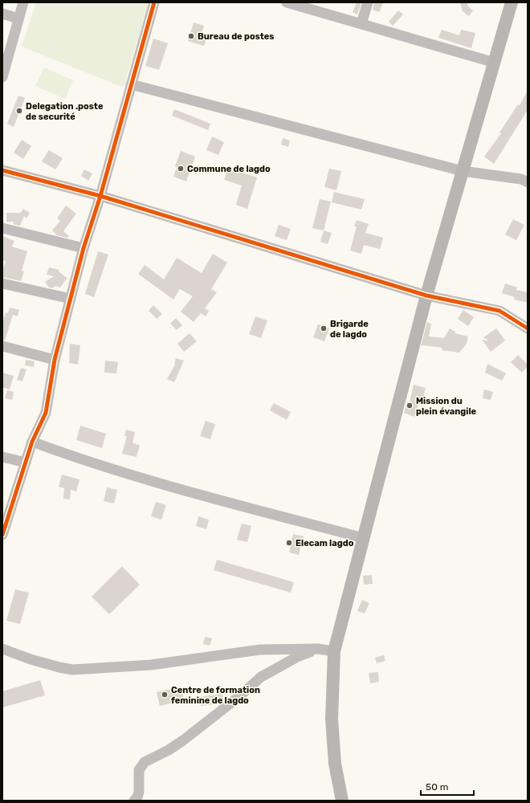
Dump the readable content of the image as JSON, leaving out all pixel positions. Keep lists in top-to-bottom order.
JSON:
{
  "places": [
    "Bureau de postes",
    "Delegation .poste de securité",
    "Commune de lagdo",
    "Brigarde de lagdo",
    "Mission du plein évangile",
    "Elecam lagdo",
    "Centre de formation feminine de lagdo"
  ],
  "scale_bar": "50 m"
}
